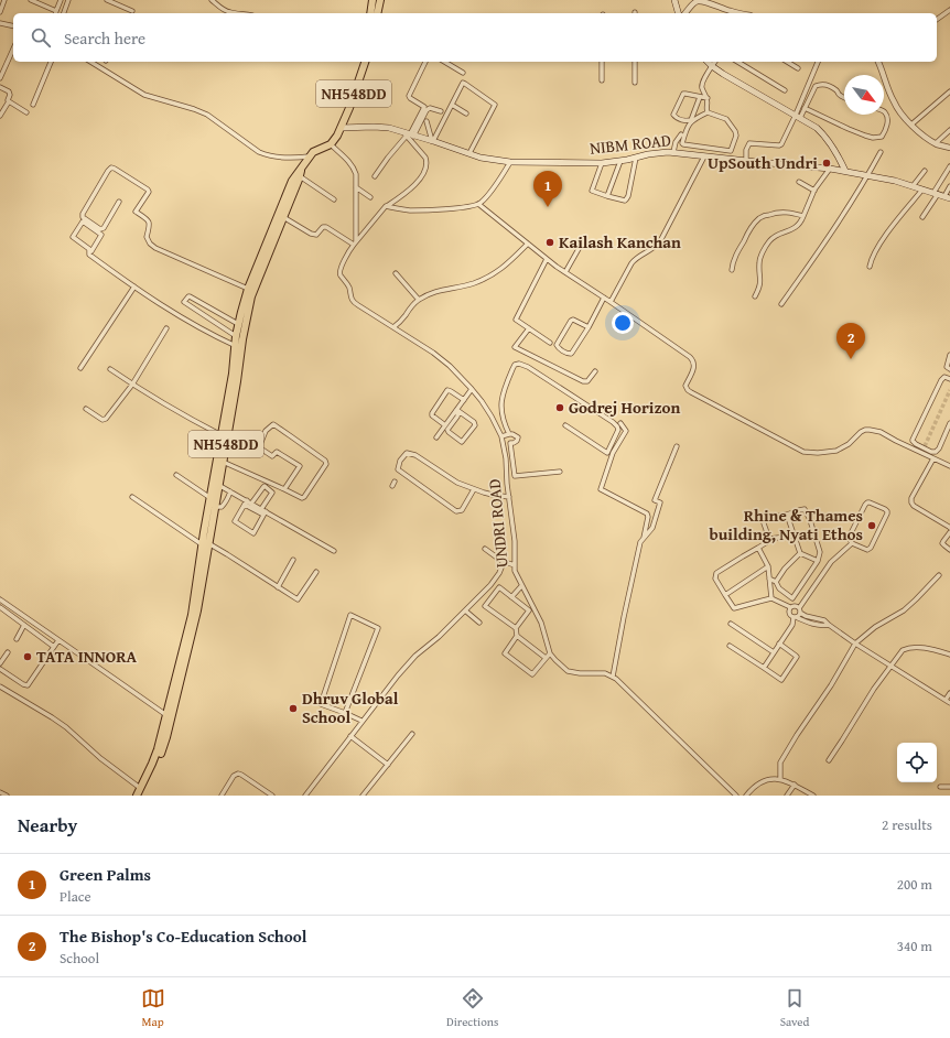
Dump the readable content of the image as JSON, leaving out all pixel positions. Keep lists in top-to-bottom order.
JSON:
{
  "streets": {
    "highway": ["NH548DD"],
    "main road": ["NIBM ROAD"],
    "street": ["UNDRI ROAD"]
  },
  "crossings": [
    ["NH548DD", "NIBM ROAD"],
    ["NH548DD", "UNDRI ROAD"],
    ["NIBM ROAD", "UNDRI ROAD"]
  ],
  "places": [
    "UpSouth Undri",
    "Kailash Kanchan",
    "Godrej Horizon",
    "Rhine & Thames building, Nyati Ethos",
    "TATA INNORA",
    "Dhruv Global School"
  ],
  "north": "bottom right",
  "page": {
    "search": "Search here",
    "pins": ["1", "2"],
    "heading": ["Nearby", "2 results"],
    "list": [
      {
        "mark": "1",
        "name": "Green Palms",
        "note": "Place",
        "value": "200 m"
      },
      {
        "mark": "2",
        "name": "The Bishop's Co-Education School",
        "note": "School",
        "value": "340 m"
      }
    ],
    "nav": ["Map", "Directions", "Saved"]
  }
}
